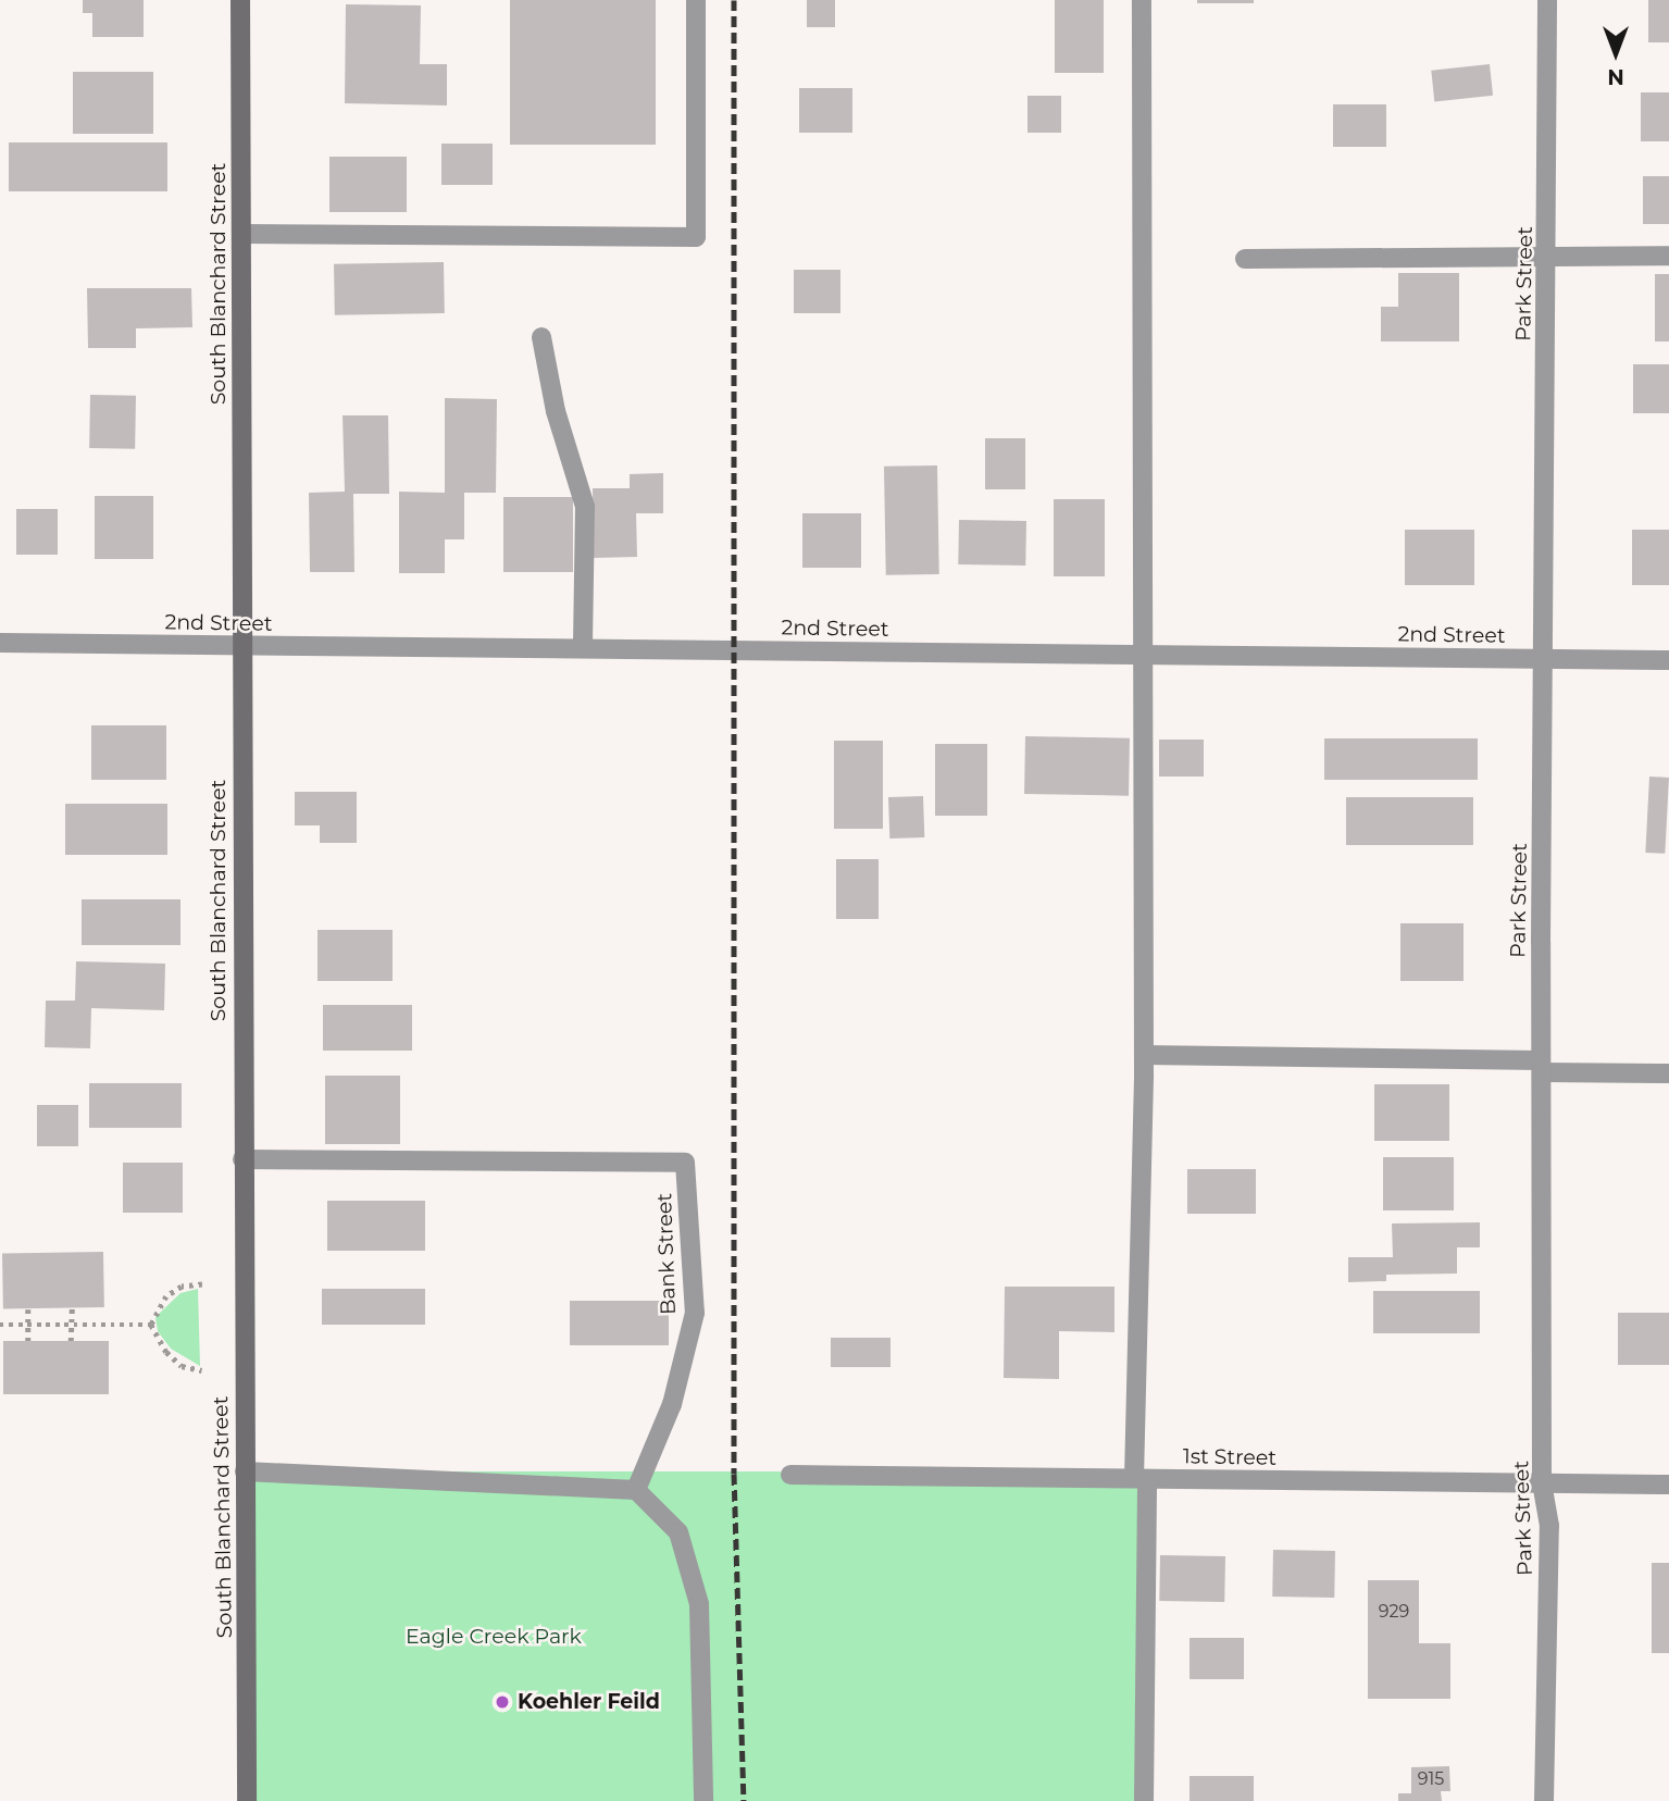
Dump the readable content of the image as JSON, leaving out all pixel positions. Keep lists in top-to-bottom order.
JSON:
{
  "streets": {
    "street": [
      "South Blanchard Street",
      "Park Street",
      "2nd Street",
      "Bank Street",
      "1st Street"
    ]
  },
  "crossings": [
    ["South Blanchard Street", "2nd Street"],
    ["South Blanchard Street", "Bank Street"],
    ["Park Street", "2nd Street"],
    ["Park Street", "1st Street"]
  ],
  "parks": ["Eagle Creek Park"],
  "places": ["Koehler Feild"],
  "house_numbers": ["929", "915"],
  "north": "bottom"
}
